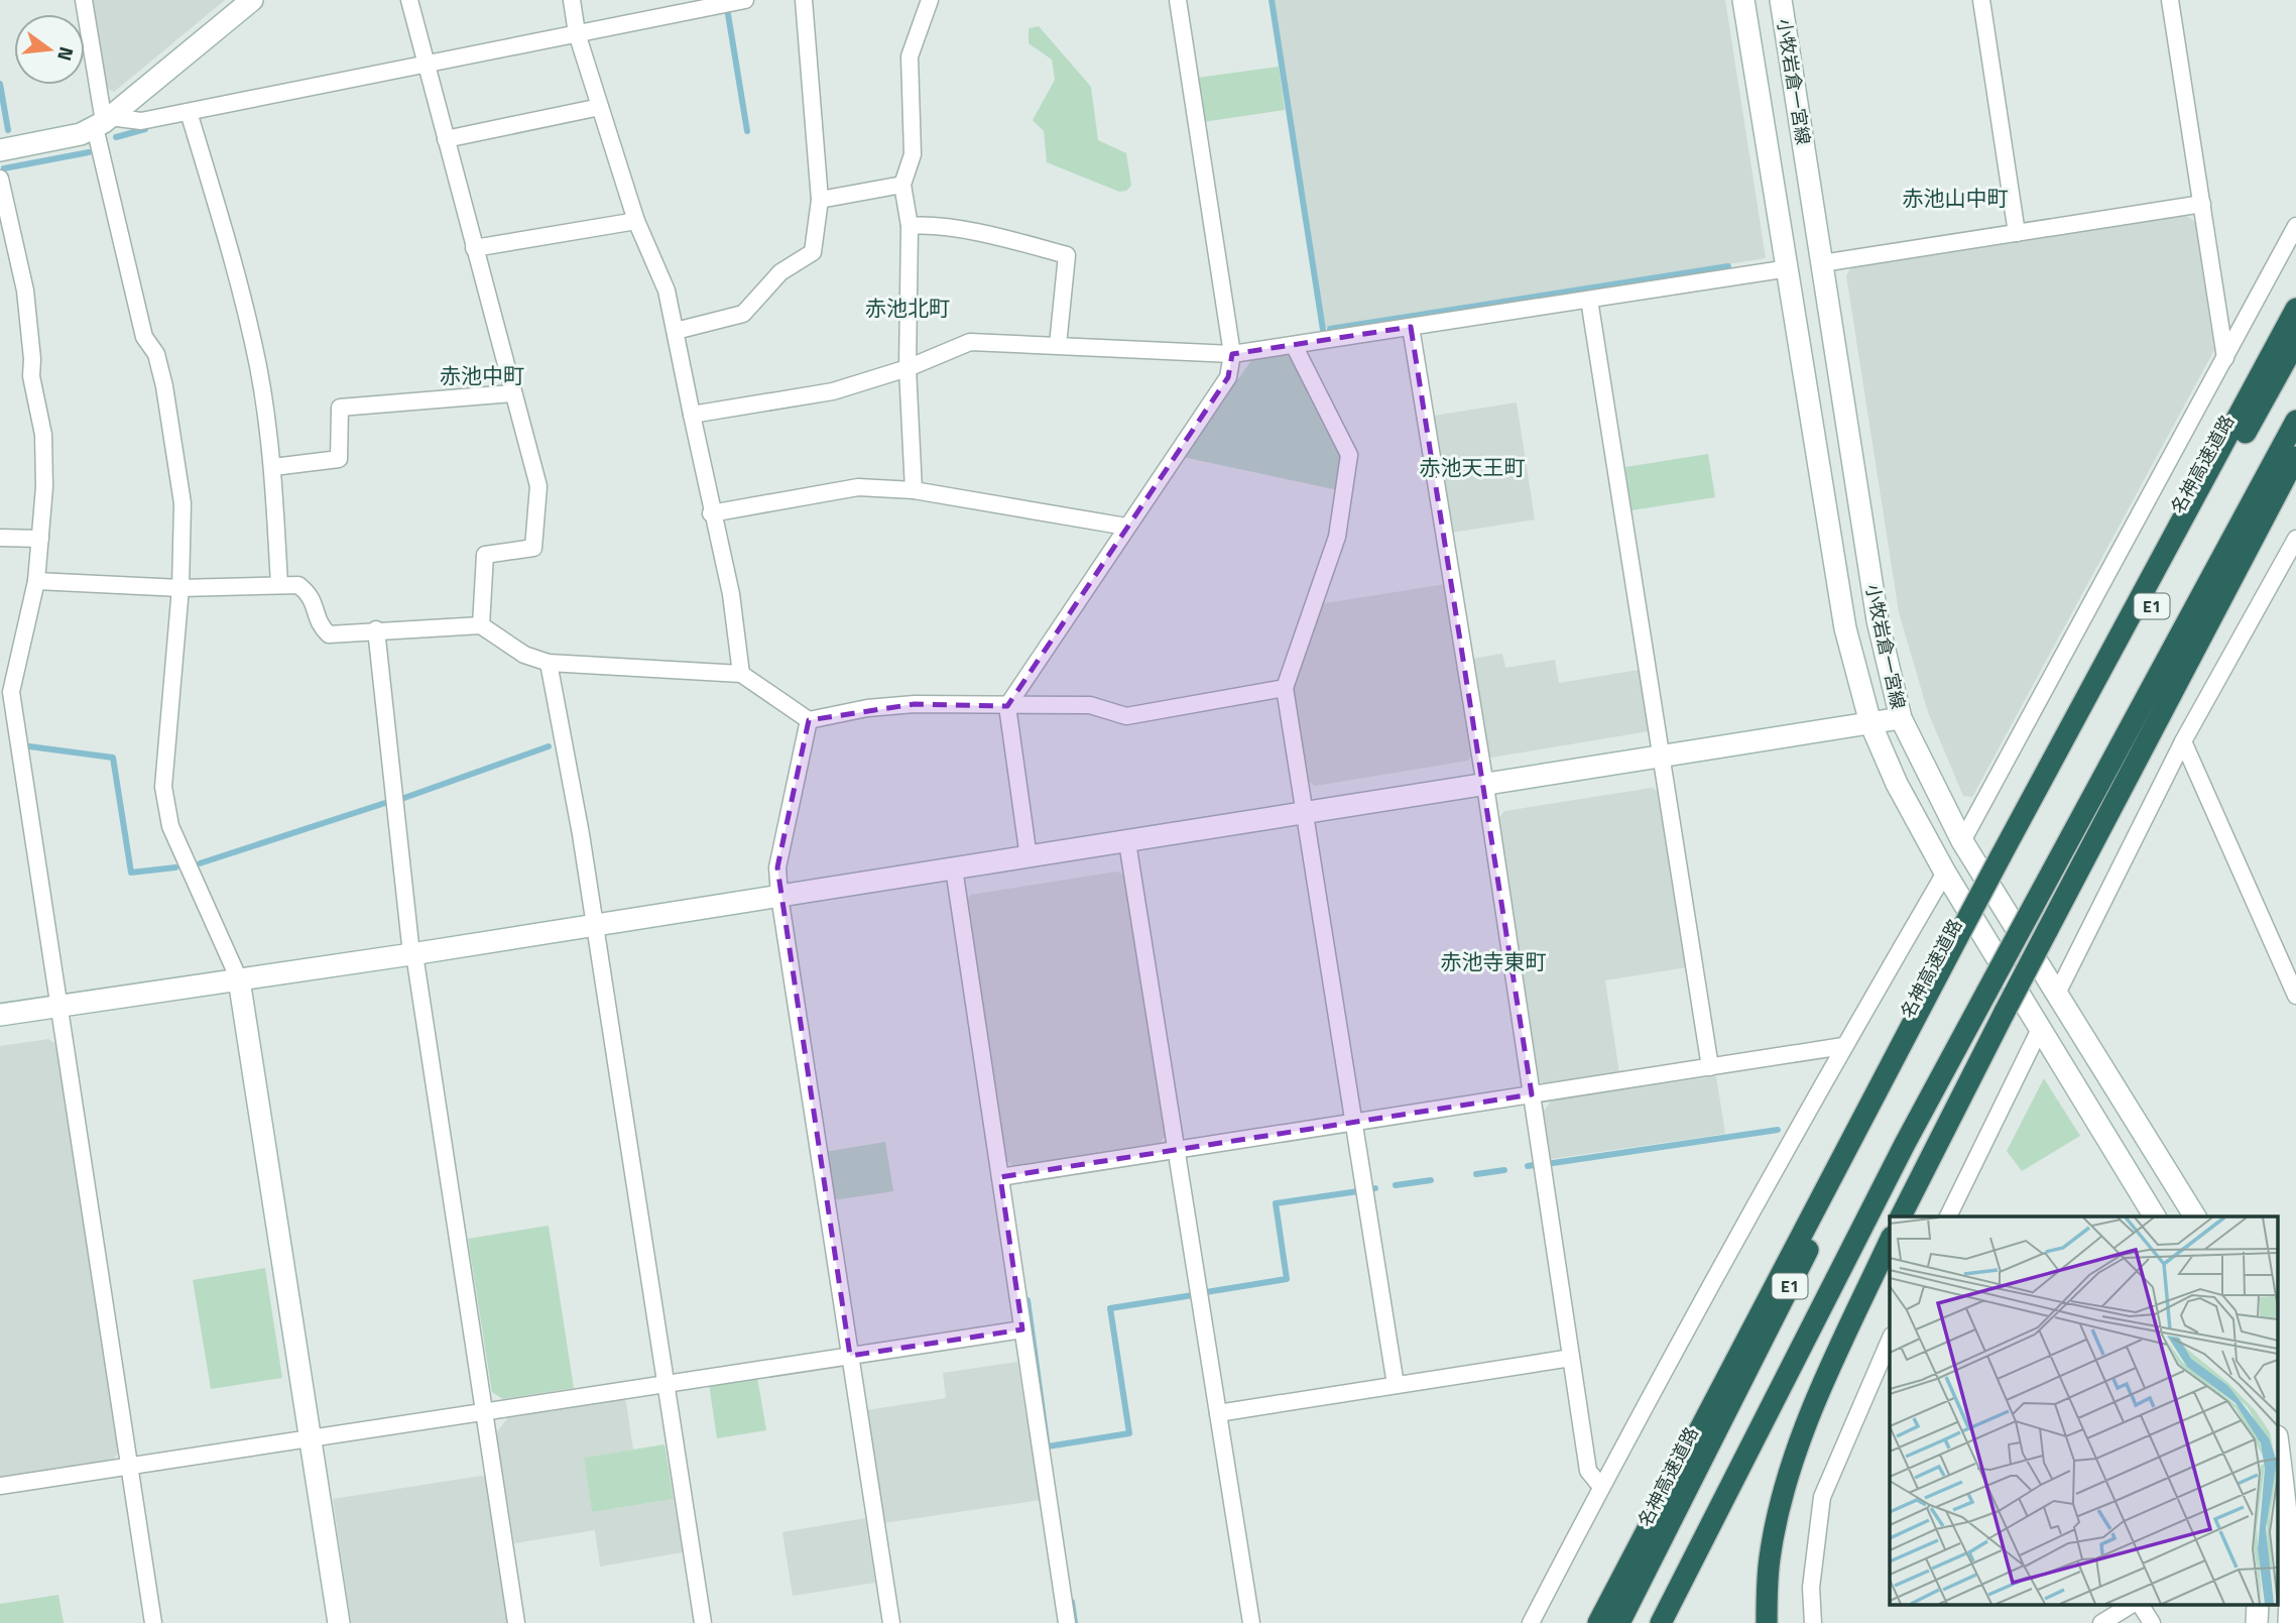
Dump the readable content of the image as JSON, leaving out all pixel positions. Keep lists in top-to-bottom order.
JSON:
{
  "streets": {
    "highway": ["名神高速道路", "E1"],
    "street": ["小牧岩倉一宮線"]
  },
  "districts": [
    "赤池山中町",
    "赤池北町",
    "赤池中町",
    "赤池天王町",
    "赤池寺東町"
  ],
  "north": "right"
}
